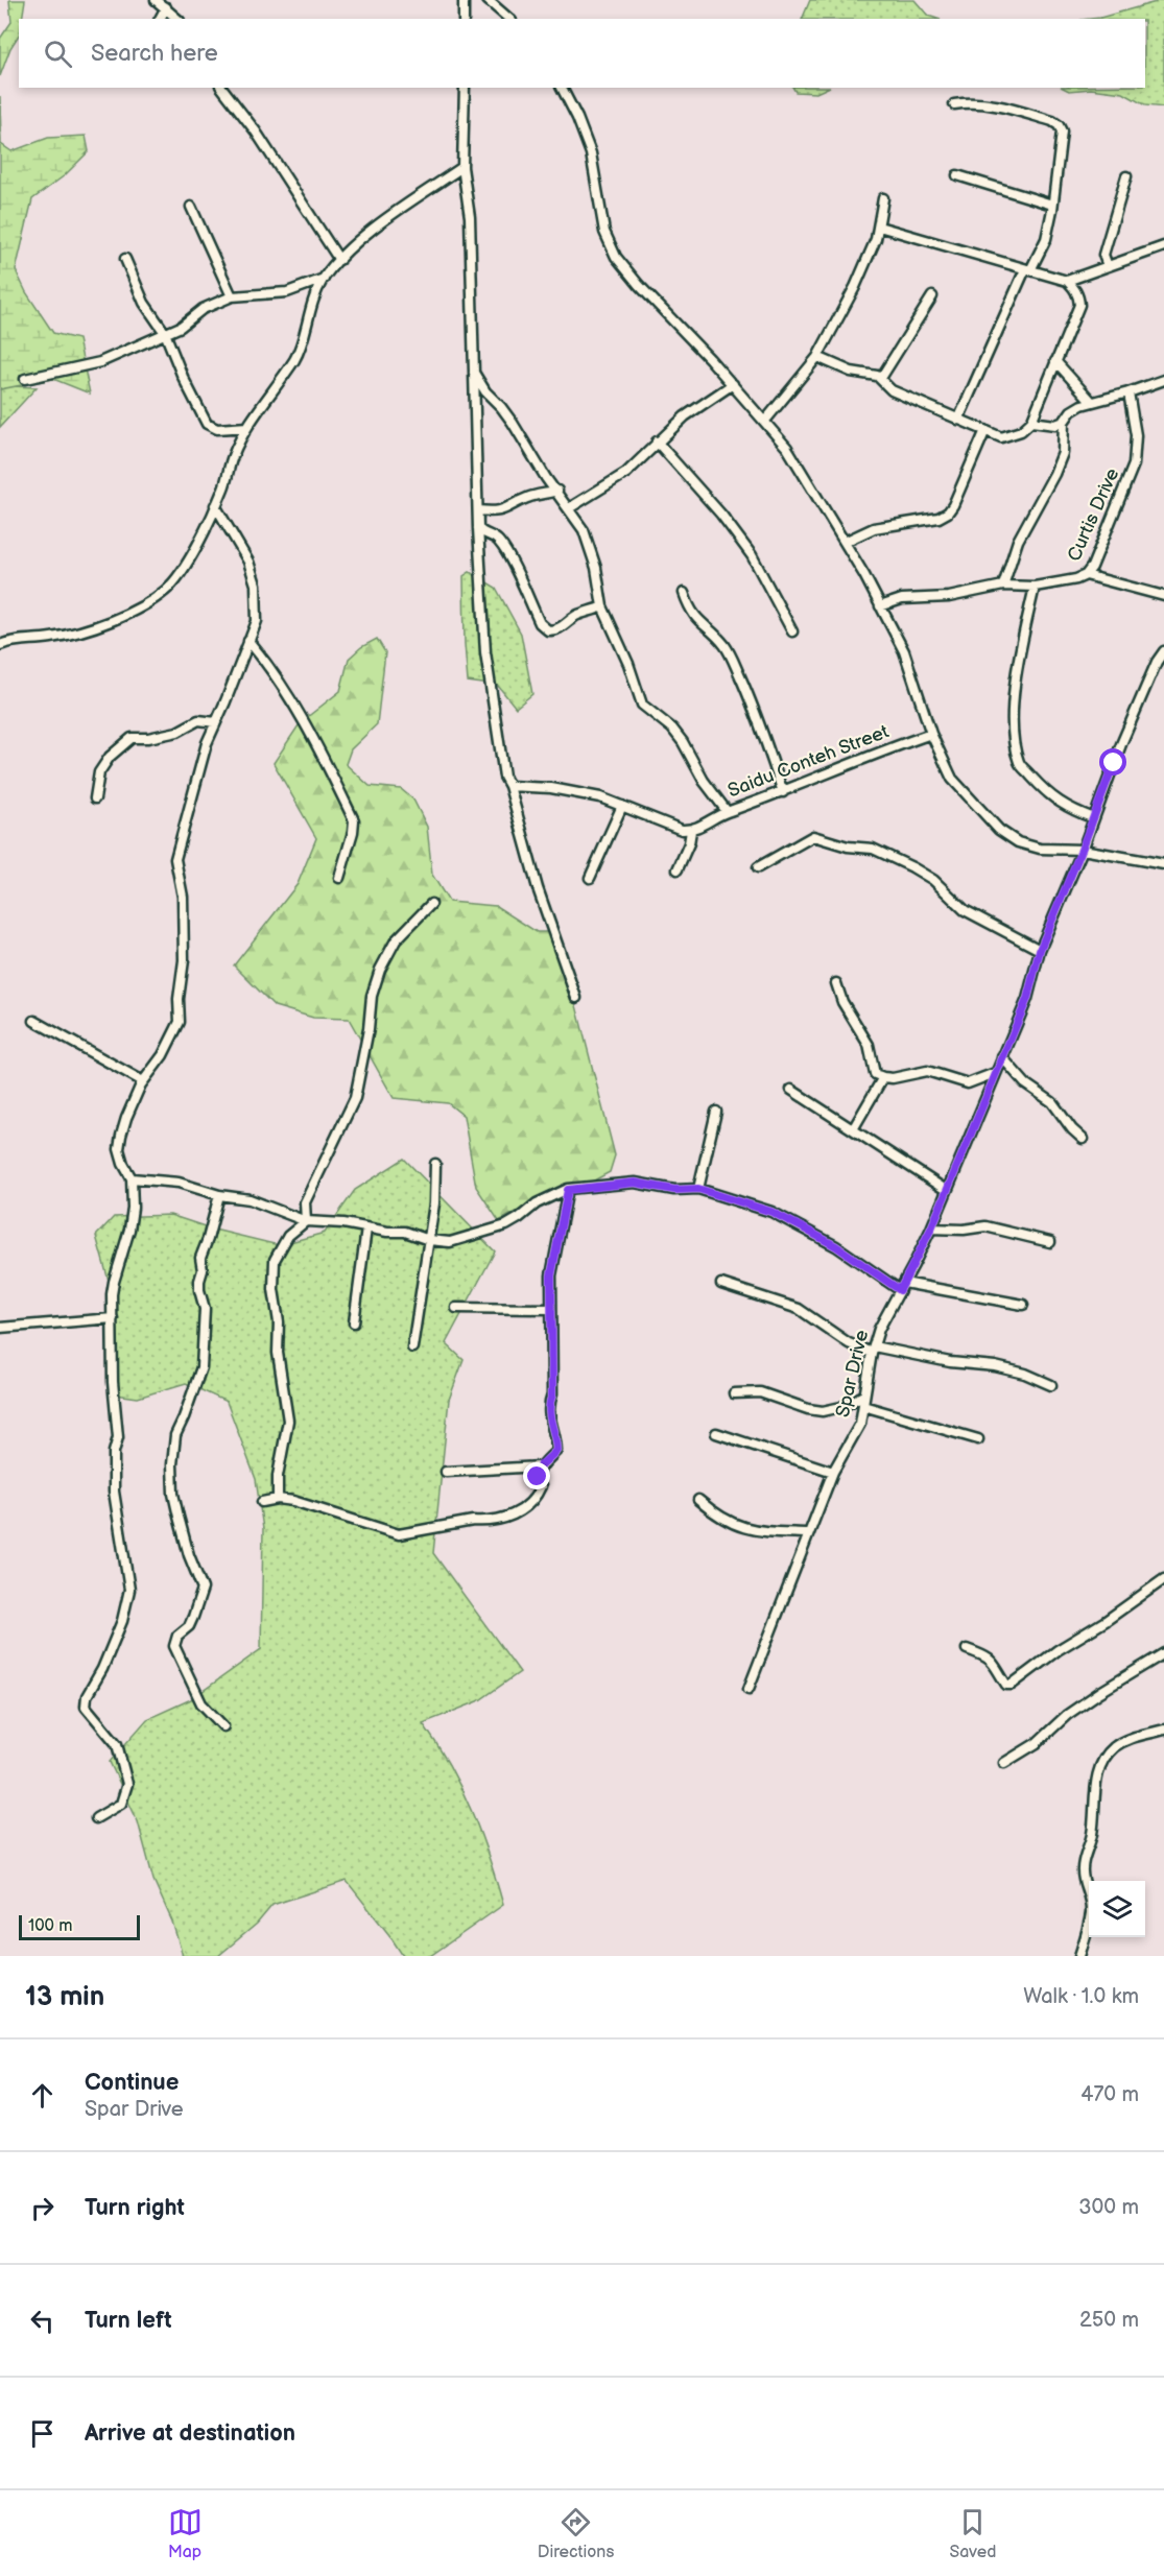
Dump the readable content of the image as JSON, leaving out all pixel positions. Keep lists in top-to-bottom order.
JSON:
{
  "streets": {
    "street": ["Curtis Drive", "Saidu Conteh Street", "Spar Drive"]
  },
  "scale_bar": "100 m",
  "page": {
    "search": "Search here",
    "scale": "100 m",
    "heading": ["13 min", "Walk · 1.0 km"],
    "list": [
      ["Continue", "Spar Drive", "470 m"],
      ["Turn right", "300 m"],
      ["Turn left", "250 m"],
      "Arrive at destination"
    ],
    "nav": ["Map", "Directions", "Saved"]
  }
}
